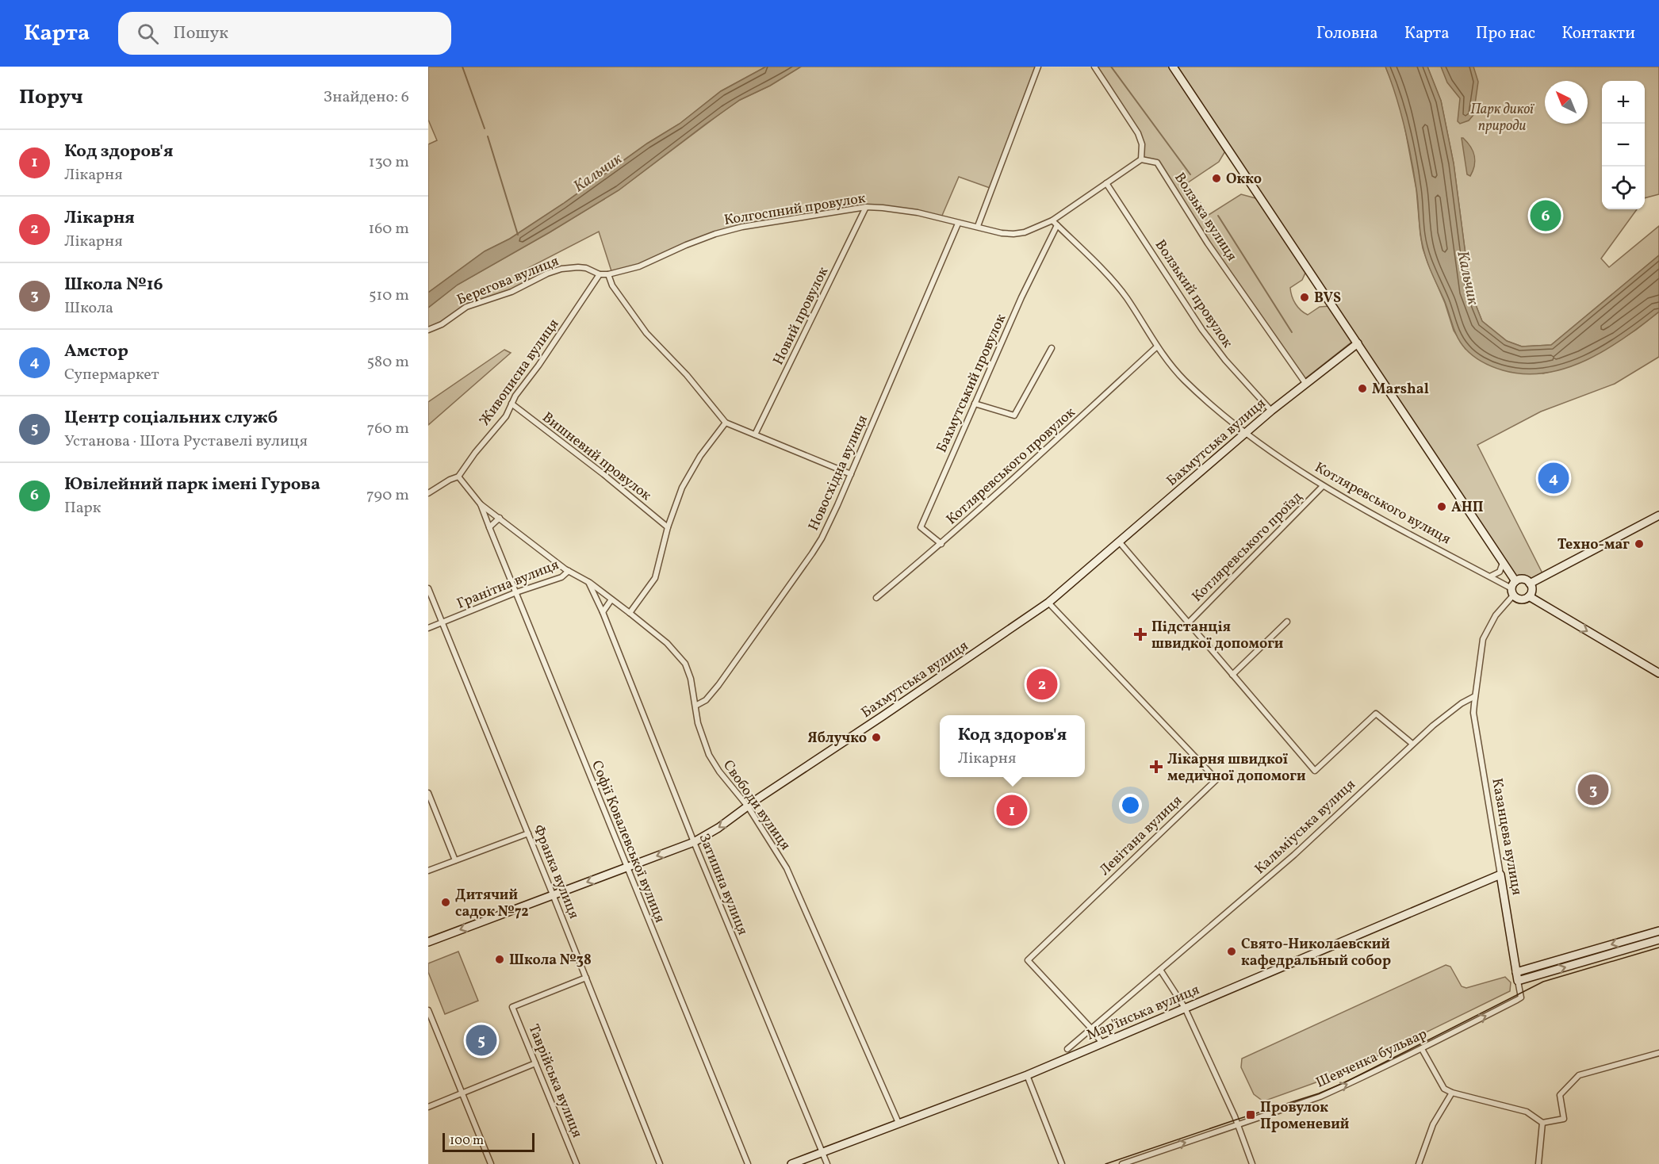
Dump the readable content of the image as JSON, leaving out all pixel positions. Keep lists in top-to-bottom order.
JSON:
{
  "streets": {
    "street": [
      "Колгоспний провулок",
      "Волзька вулиця",
      "Берегова вулиця",
      "Волзький провулок",
      "Новий провулок",
      "Живописна вулиця",
      "Бахмутський провулок",
      "Бахмутська вулиця",
      "Вишневий провулок",
      "Котляревського провулок",
      "Новосхідна вулиця",
      "Котляревського вулиця",
      "Котляревського проїзд",
      "Гранітна вулиця",
      "Свободи вулиця",
      "Кальміуська вулиця",
      "Левітана вулиця",
      "Казанцева вулиця",
      "Софії Ковалевської вулиця",
      "Франка вулиця",
      "Затишна вулиця",
      "Мар'їнська вулиця",
      "Шевченка бульвар",
      "Таврійська вулиця"
    ]
  },
  "crossings": [
    ["Колгоспний провулок", "Волзька вулиця"],
    ["Колгоспний провулок", "Берегова вулиця"],
    ["Колгоспний провулок", "Волзький провулок"],
    ["Колгоспний провулок", "Новий провулок"],
    ["Колгоспний провулок", "Живописна вулиця"],
    ["Колгоспний провулок", "Новосхідна вулиця"],
    ["Колгоспний провулок", "Котляревського вулиця"],
    ["Волзька вулиця", "Бахмутська вулиця"],
    ["Берегова вулиця", "Живописна вулиця"],
    ["Волзький провулок", "Бахмутська вулиця"],
    ["Живописна вулиця", "Вишневий провулок"],
    ["Живописна вулиця", "Софії Ковалевської вулиця"],
    ["Бахмутський провулок", "Котляревського провулок"],
    ["Бахмутський провулок", "Котляревського вулиця"],
    ["Бахмутська вулиця", "Котляревського вулиця"],
    ["Бахмутська вулиця", "Свободи вулиця"],
    ["Бахмутська вулиця", "Левітана вулиця"],
    ["Бахмутська вулиця", "Софії Ковалевської вулиця"],
    ["Бахмутська вулиця", "Франка вулиця"],
    ["Бахмутська вулиця", "Затишна вулиця"],
    ["Котляревського провулок", "Котляревського вулиця"],
    ["Новосхідна вулиця", "Свободи вулиця"],
    ["Котляревського вулиця", "Котляревського проїзд"],
    ["Гранітна вулиця", "Софії Ковалевської вулиця"],
    ["Гранітна вулиця", "Франка вулиця"],
    ["Свободи вулиця", "Мар'їнська вулиця"],
    ["Кальміуська вулиця", "Левітана вулиця"],
    ["Кальміуська вулиця", "Казанцева вулиця"],
    ["Левітана вулиця", "Мар'їнська вулиця"],
    ["Казанцева вулиця", "Мар'їнська вулиця"],
    ["Казанцева вулиця", "Шевченка бульвар"],
    ["Франка вулиця", "Таврійська вулиця"],
    ["Затишна вулиця", "Мар'їнська вулиця"]
  ],
  "one_way": ["Шевченка бульвар"],
  "water": ["Кальчик"],
  "parks": ["Парк дикої природи"],
  "places": {
    "other": [
      "Окко",
      "BVS",
      "Marshal",
      "АНП",
      "Техно-маг",
      "Яблучко",
      "Дитячий садок №72",
      "Свято-Николаевский кафедральный собор",
      "Школа №38"
    ],
    "health": ["Підстанція швидкої допомоги", "Лікарня швидкої медичної допомоги"],
    "transit": ["Провулок Променевий"]
  },
  "scale_bar": "100 m",
  "north": "top left",
  "page": {
    "header": "Карта",
    "search": "Пошук",
    "nav": [
      "Головна",
      "Карта",
      "Про нас",
      "Контакти"
    ],
    "heading": ["Поруч", "Знайдено: 6"],
    "map_buttons": ["+", "−"],
    "list": [
      {
        "mark": "1",
        "name": "Код здоров'я",
        "note": "Лікарня",
        "value": "130 m"
      },
      {
        "mark": "2",
        "name": "Лікарня",
        "note": "Лікарня",
        "value": "160 m"
      },
      {
        "mark": "3",
        "name": "Школа №16",
        "note": "Школа",
        "value": "510 m"
      },
      {
        "mark": "4",
        "name": "Амстор",
        "note": "Супермаркет",
        "value": "580 m"
      },
      {
        "mark": "5",
        "name": "Центр соціальних служб",
        "note": "Установа · Шота Руставелі вулиця",
        "value": "760 m"
      },
      {
        "mark": "6",
        "name": "Ювілейний парк імені Гурова",
        "note": "Парк",
        "value": "790 m"
      }
    ],
    "pins": [
      "6",
      "4",
      "2",
      "3",
      "1",
      "5"
    ],
    "popup": ["Код здоров'я", "Лікарня"],
    "scale": "100 m"
  }
}
